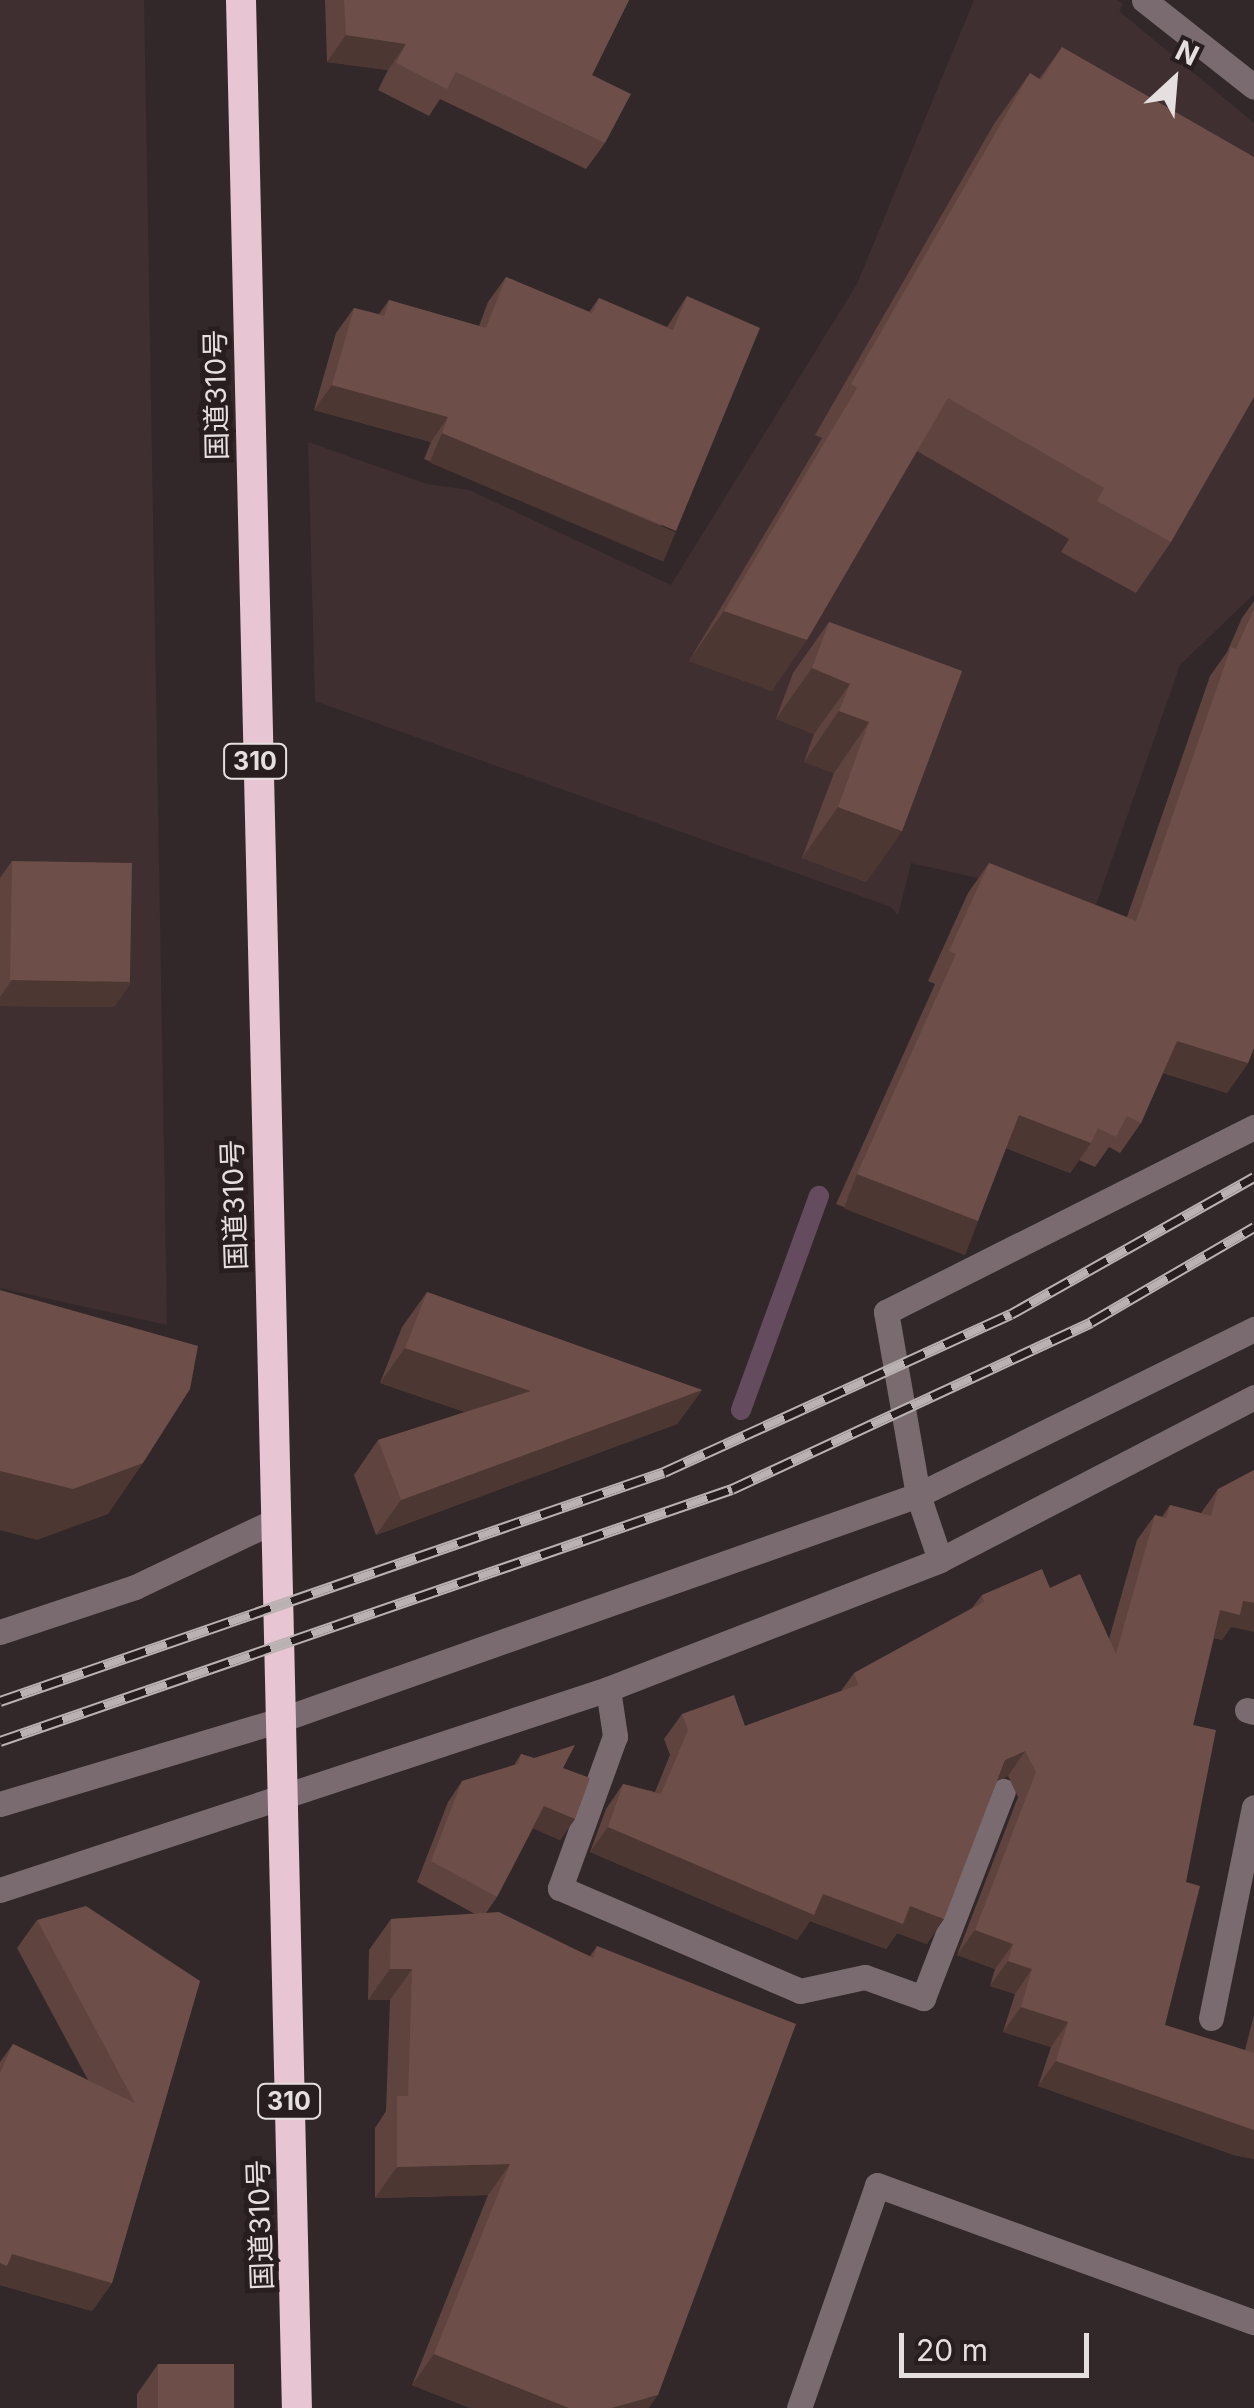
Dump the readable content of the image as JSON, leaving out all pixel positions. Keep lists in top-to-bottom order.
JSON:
{
  "streets": {
    "highway": ["国道310号", "310"]
  },
  "scale_bar": "20 m",
  "north": "top right"
}
